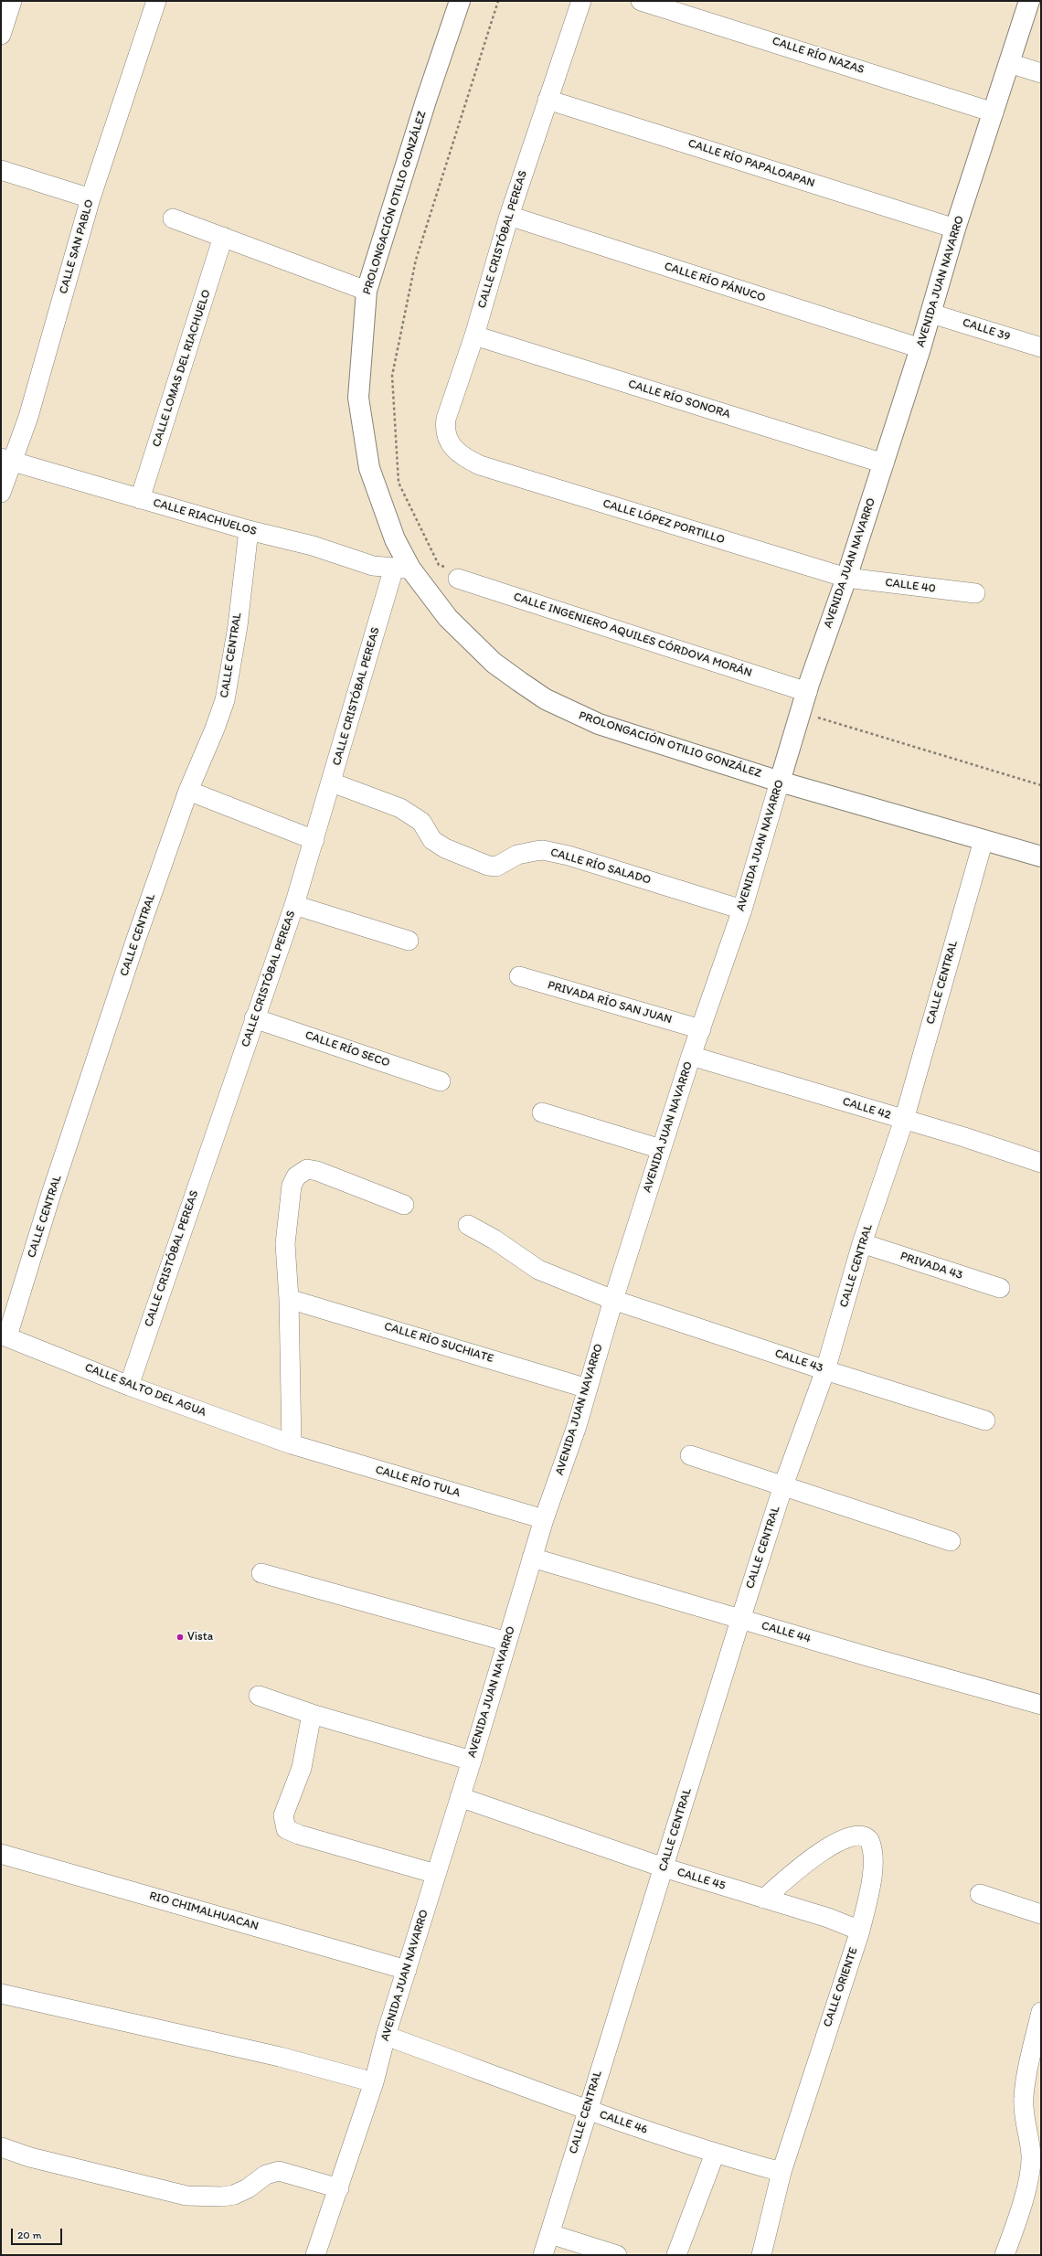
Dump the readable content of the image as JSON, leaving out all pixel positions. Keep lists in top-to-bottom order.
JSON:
{
  "streets": {
    "main road": ["PROLONGACIÓN OTILIO GONZÁLEZ", "AVENIDA JUAN NAVARRO"],
    "street": [
      "CALLE RÍO NAZAS",
      "CALLE RÍO PAPALOAPAN",
      "CALLE CRISTÓBAL PEREAS",
      "CALLE SAN PABLO",
      "CALLE RÍO PÁNUCO",
      "CALLE 39",
      "CALLE LOMAS DEL RIACHUELO",
      "CALLE RÍO SONORA",
      "CALLE RIACHUELOS",
      "CALLE LÓPEZ PORTILLO",
      "CALLE 40",
      "CALLE INGENIERO AQUILES CÓRDOVA MORÁN",
      "CALLE CENTRAL",
      "CALLE RÍO SALADO",
      "PRIVADA RÍO SAN JUAN",
      "CALLE RÍO SECO",
      "CALLE 42",
      "PRIVADA 43",
      "CALLE RÍO SUCHIATE",
      "CALLE 43",
      "CALLE SALTO DEL AGUA",
      "CALLE RÍO TULA",
      "CALLE 44",
      "CALLE 45",
      "RIO CHIMALHUACAN",
      "CALLE ORIENTE",
      "CALLE 46"
    ]
  },
  "crossings": [
    ["CALLE RÍO NAZAS", "AVENIDA JUAN NAVARRO"],
    ["CALLE RÍO PAPALOAPAN", "CALLE CRISTÓBAL PEREAS"],
    ["CALLE RÍO PAPALOAPAN", "AVENIDA JUAN NAVARRO"],
    ["PROLONGACIÓN OTILIO GONZÁLEZ", "CALLE CRISTÓBAL PEREAS"],
    ["PROLONGACIÓN OTILIO GONZÁLEZ", "AVENIDA JUAN NAVARRO"],
    ["PROLONGACIÓN OTILIO GONZÁLEZ", "CALLE RIACHUELOS"],
    ["PROLONGACIÓN OTILIO GONZÁLEZ", "CALLE CENTRAL"],
    ["CALLE CRISTÓBAL PEREAS", "CALLE RÍO PÁNUCO"],
    ["CALLE CRISTÓBAL PEREAS", "CALLE RÍO SONORA"],
    ["CALLE CRISTÓBAL PEREAS", "CALLE RIACHUELOS"],
    ["CALLE CRISTÓBAL PEREAS", "CALLE LÓPEZ PORTILLO"],
    ["CALLE CRISTÓBAL PEREAS", "CALLE RÍO SALADO"],
    ["CALLE CRISTÓBAL PEREAS", "CALLE RÍO SECO"],
    ["CALLE CRISTÓBAL PEREAS", "CALLE SALTO DEL AGUA"],
    ["CALLE SAN PABLO", "CALLE RIACHUELOS"],
    ["AVENIDA JUAN NAVARRO", "CALLE RÍO PÁNUCO"],
    ["AVENIDA JUAN NAVARRO", "CALLE 39"],
    ["AVENIDA JUAN NAVARRO", "CALLE RÍO SONORA"],
    ["AVENIDA JUAN NAVARRO", "CALLE LÓPEZ PORTILLO"],
    ["AVENIDA JUAN NAVARRO", "CALLE 40"],
    ["AVENIDA JUAN NAVARRO", "CALLE INGENIERO AQUILES CÓRDOVA MORÁN"],
    ["AVENIDA JUAN NAVARRO", "CALLE RÍO SALADO"],
    ["AVENIDA JUAN NAVARRO", "PRIVADA RÍO SAN JUAN"],
    ["AVENIDA JUAN NAVARRO", "CALLE 42"],
    ["AVENIDA JUAN NAVARRO", "CALLE RÍO SUCHIATE"],
    ["AVENIDA JUAN NAVARRO", "CALLE 43"],
    ["AVENIDA JUAN NAVARRO", "CALLE RÍO TULA"],
    ["AVENIDA JUAN NAVARRO", "CALLE 44"],
    ["AVENIDA JUAN NAVARRO", "CALLE 45"],
    ["AVENIDA JUAN NAVARRO", "RIO CHIMALHUACAN"],
    ["AVENIDA JUAN NAVARRO", "CALLE 46"],
    ["CALLE LOMAS DEL RIACHUELO", "CALLE RIACHUELOS"],
    ["CALLE RIACHUELOS", "CALLE CENTRAL"],
    ["CALLE LÓPEZ PORTILLO", "CALLE 40"],
    ["CALLE CENTRAL", "CALLE 42"],
    ["CALLE CENTRAL", "PRIVADA 43"],
    ["CALLE CENTRAL", "CALLE 43"],
    ["CALLE CENTRAL", "CALLE SALTO DEL AGUA"],
    ["CALLE CENTRAL", "CALLE 44"],
    ["CALLE CENTRAL", "CALLE 45"],
    ["CALLE CENTRAL", "CALLE 46"],
    ["CALLE SALTO DEL AGUA", "CALLE RÍO TULA"],
    ["CALLE 45", "CALLE ORIENTE"],
    ["CALLE ORIENTE", "CALLE 46"]
  ],
  "places": ["Vista"],
  "scale_bar": "20 m"
}
